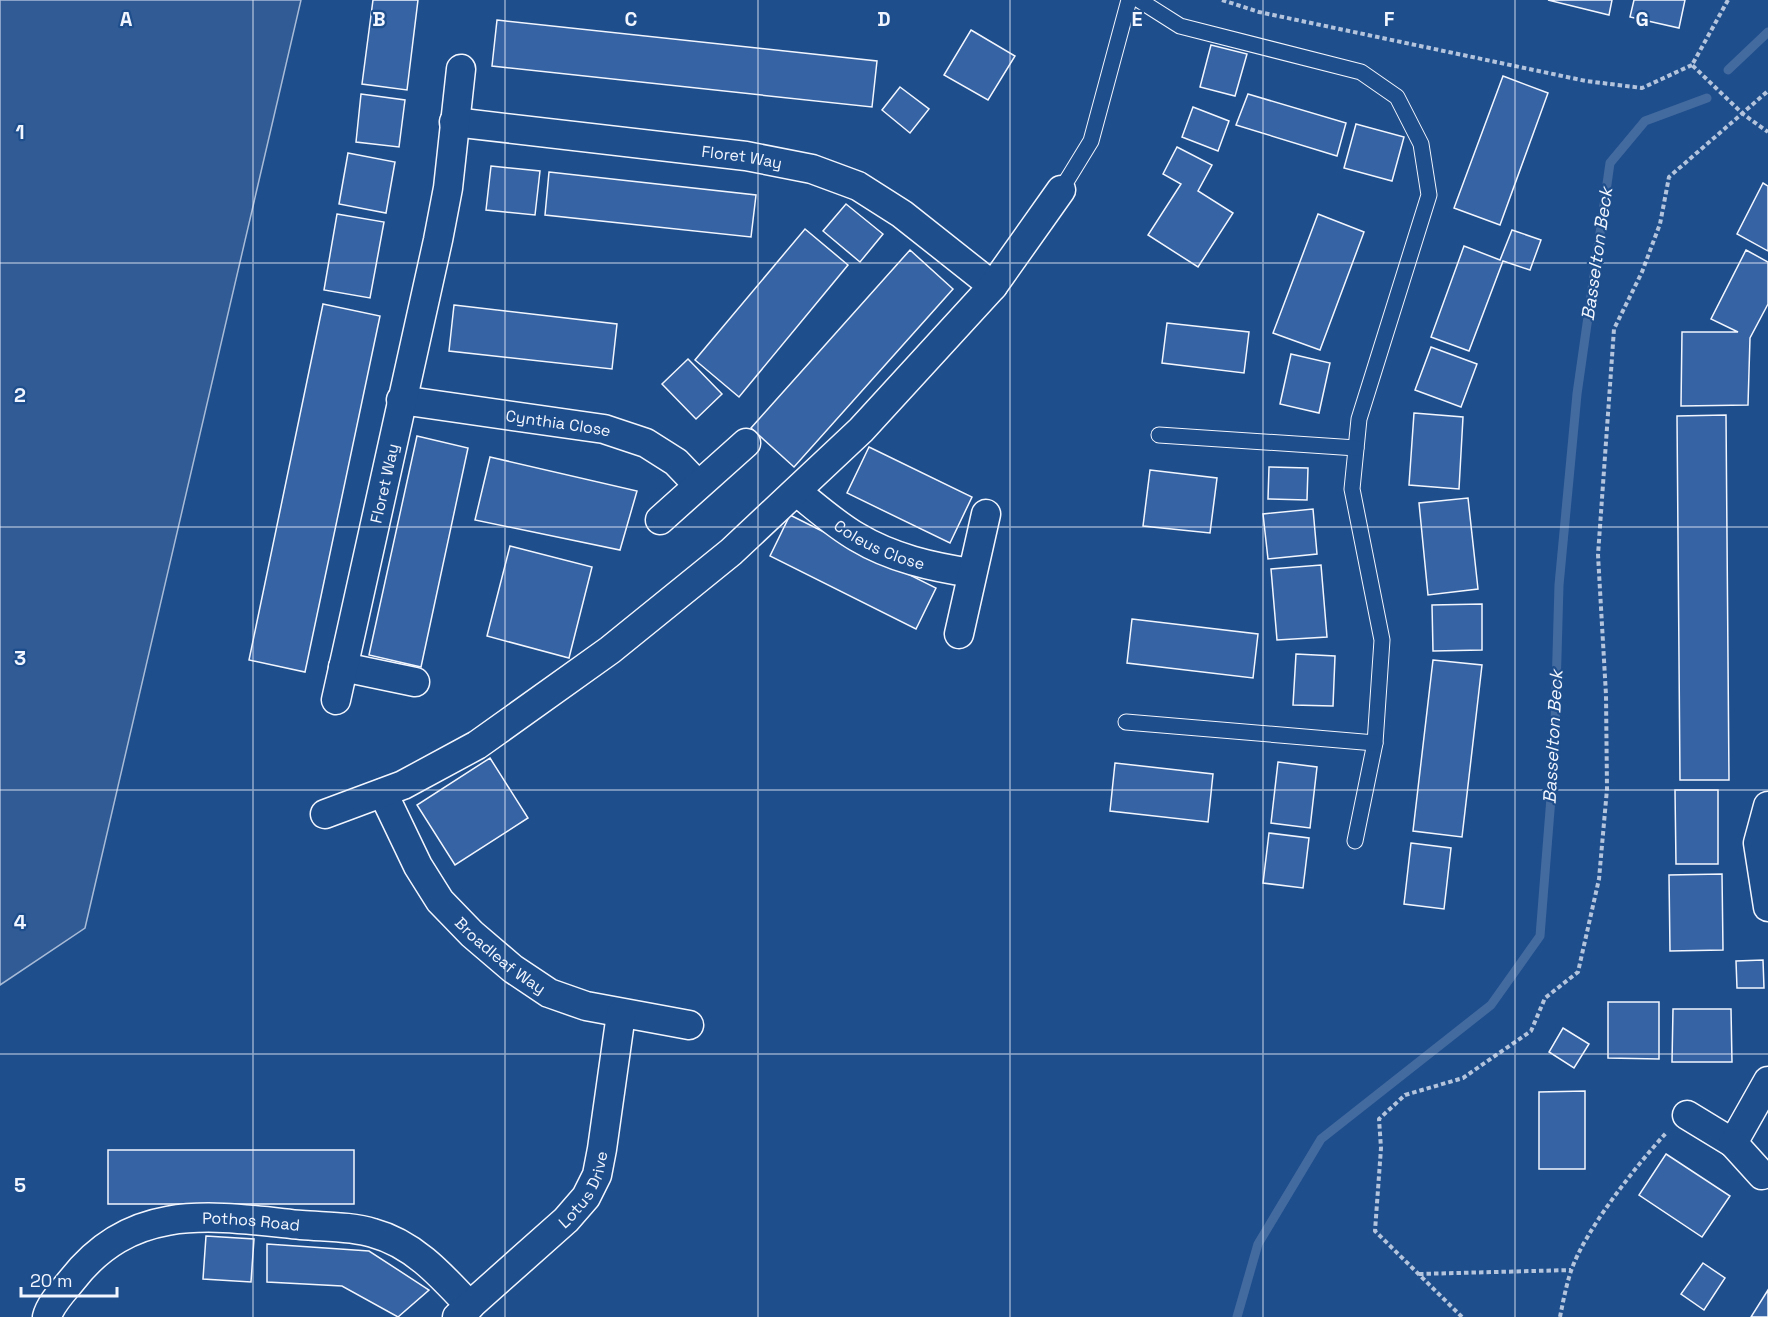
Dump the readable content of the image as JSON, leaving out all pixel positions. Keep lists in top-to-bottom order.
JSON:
{
  "streets": {
    "street": [
      "Floret Way",
      "Cynthia Close",
      "Coleus Close",
      "Broadleaf Way",
      "Lotus Drive",
      "Pothos Road"
    ]
  },
  "crossings": [
    ["Floret Way", "Cynthia Close"],
    ["Broadleaf Way", "Lotus Drive"],
    ["Lotus Drive", "Pothos Road"]
  ],
  "water": ["Basselton Beck"],
  "scale_bar": "20 m",
  "grid": {
    "columns": [
      "A",
      "B",
      "C",
      "D",
      "E",
      "F",
      "G"
    ],
    "rows": [
      "1",
      "2",
      "3",
      "4",
      "5"
    ]
  }
}
